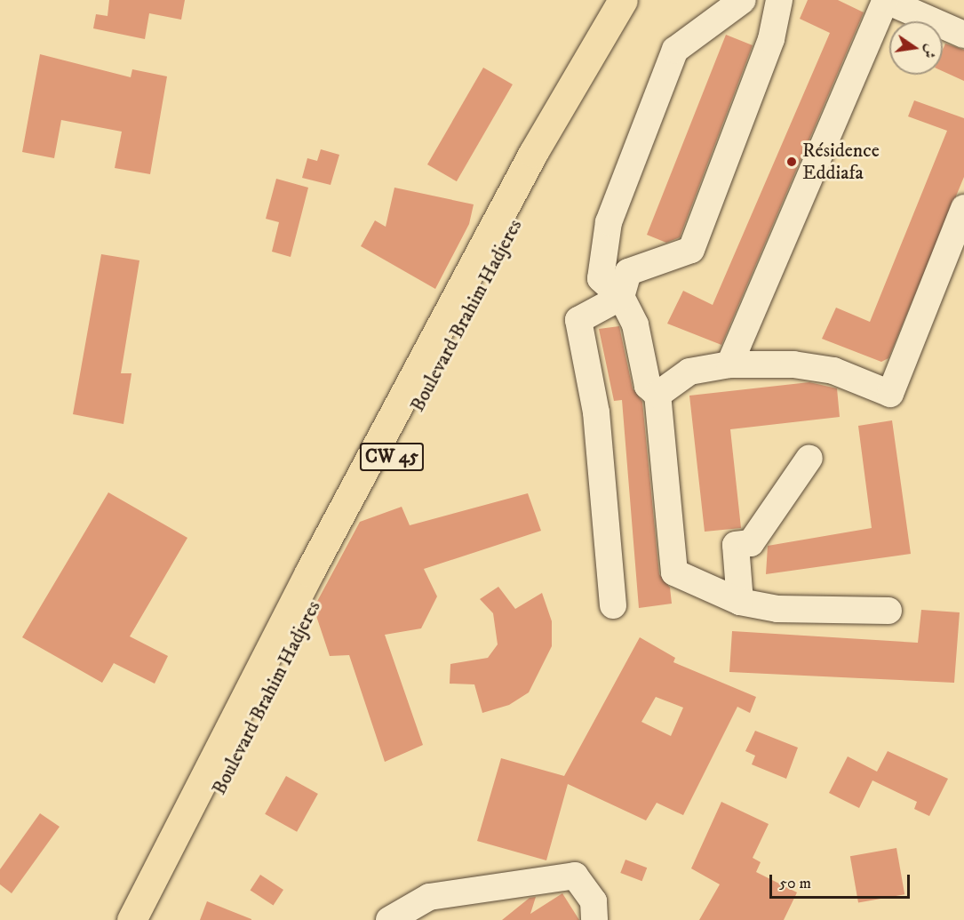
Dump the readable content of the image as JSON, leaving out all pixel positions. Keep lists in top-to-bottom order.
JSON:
{
  "streets": {
    "main road": ["Boulevard Brahim Hadjeres", "CW 45"]
  },
  "places": ["Résidence Eddiafa"],
  "scale_bar": "50 m",
  "north": "right"
}
